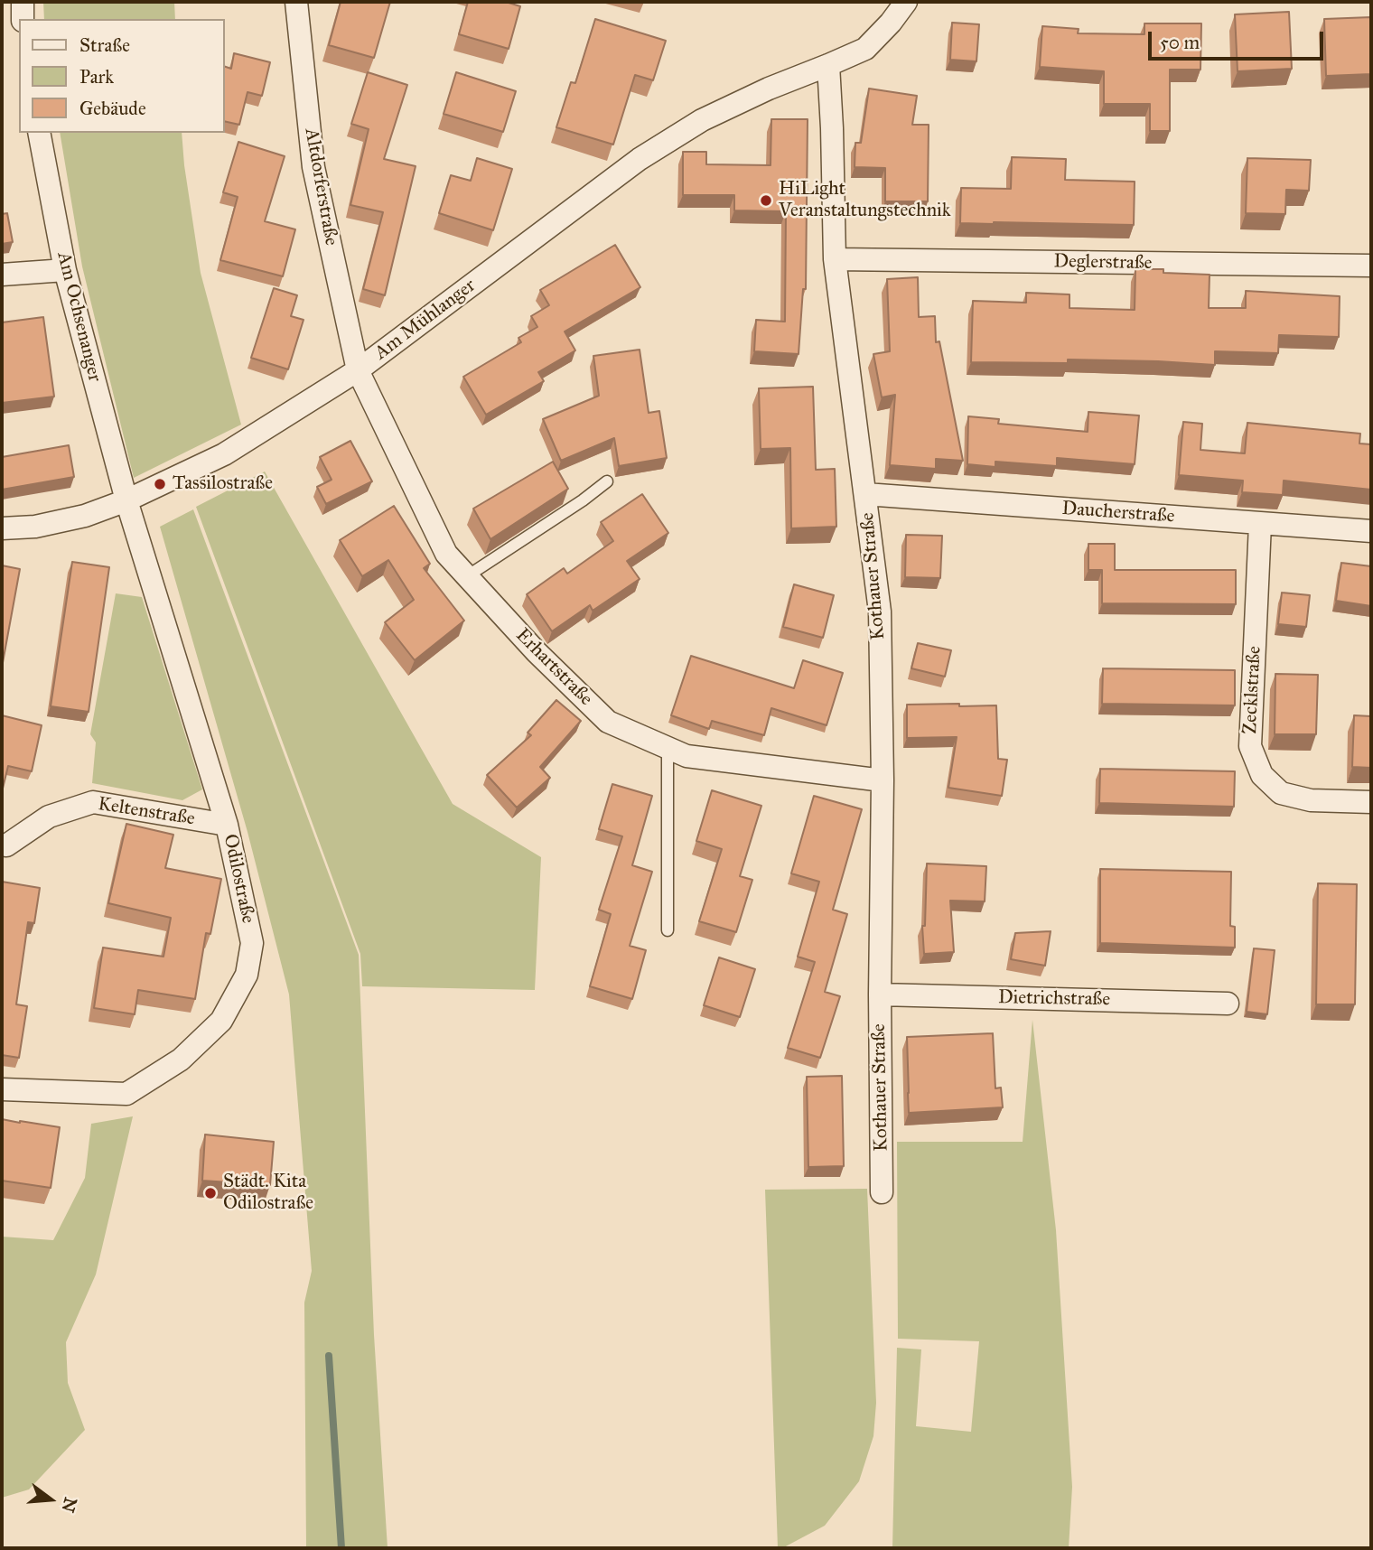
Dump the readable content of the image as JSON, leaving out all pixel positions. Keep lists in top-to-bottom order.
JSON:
{
  "streets": {
    "street": [
      "Altdorferstraße",
      "Deglerstraße",
      "Am Ochsenanger",
      "Am Mühlanger",
      "Daucherstraße",
      "Kothauer Straße",
      "Erhartstraße",
      "Zecklstraße",
      "Keltenstraße",
      "Odilostraße",
      "Dietrichstraße"
    ]
  },
  "crossings": [
    ["Altdorferstraße", "Am Mühlanger"],
    ["Altdorferstraße", "Erhartstraße"],
    ["Deglerstraße", "Kothauer Straße"],
    ["Am Ochsenanger", "Am Mühlanger"],
    ["Am Ochsenanger", "Odilostraße"],
    ["Am Mühlanger", "Kothauer Straße"],
    ["Am Mühlanger", "Erhartstraße"],
    ["Am Mühlanger", "Odilostraße"],
    ["Daucherstraße", "Kothauer Straße"],
    ["Daucherstraße", "Zecklstraße"],
    ["Kothauer Straße", "Erhartstraße"],
    ["Kothauer Straße", "Dietrichstraße"],
    ["Keltenstraße", "Odilostraße"]
  ],
  "places": ["HiLight Veranstaltungstechnik", "Tassilostraße", "Städt. Kita Odilostraße"],
  "legend": ["Straße", "Park", "Gebäude"],
  "scale_bar": "50 m",
  "north": "right"
}
